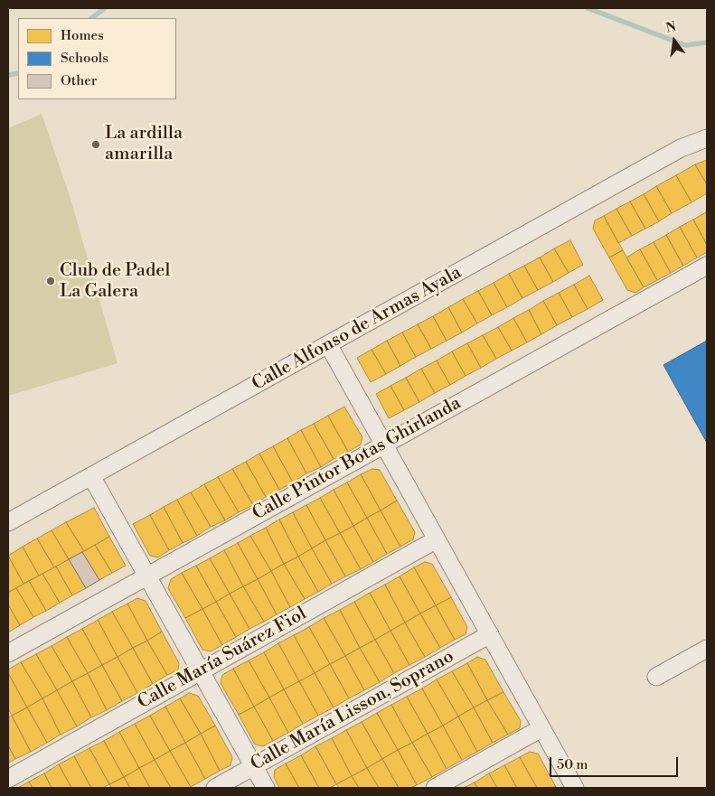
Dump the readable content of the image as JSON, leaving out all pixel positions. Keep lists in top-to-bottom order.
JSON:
{
  "streets": {
    "street": [
      "Calle Alfonso de Armas Ayala",
      "Calle Pintor Botas Ghirlanda",
      "Calle María Suárez Fiol",
      "Calle María Lisson, Soprano"
    ]
  },
  "places": ["La ardilla amarilla", "Club de Padel La Galera"],
  "legend": ["Homes", "Schools", "Other"],
  "scale_bar": "50 m",
  "north": "top"
}
